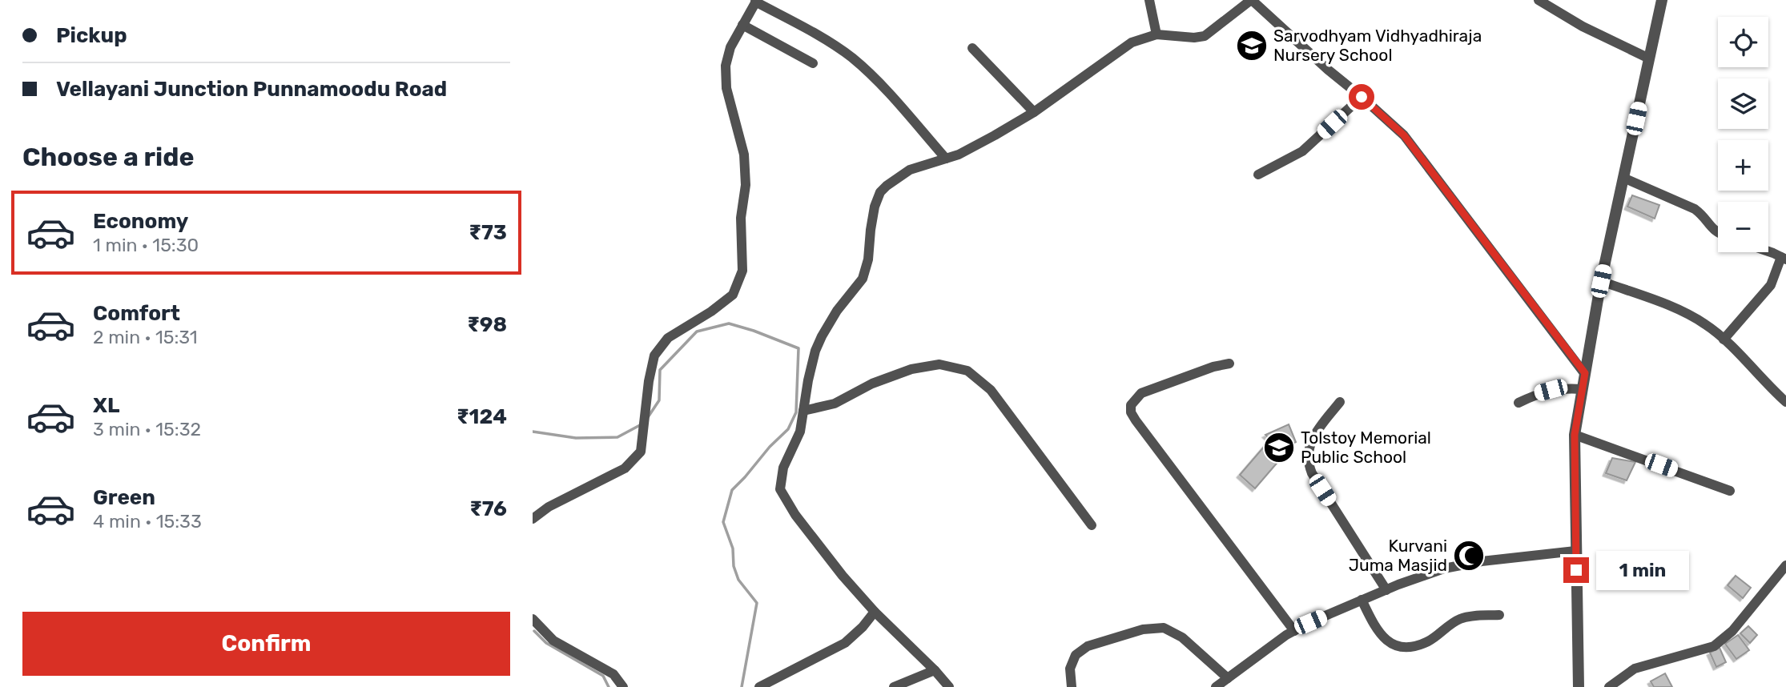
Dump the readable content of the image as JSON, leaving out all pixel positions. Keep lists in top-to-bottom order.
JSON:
{
  "places": {
    "school or university": ["Sarvodhyam Vidhyadhiraja Nursery School", "Tolstoy Memorial Public School"],
    "mosque": ["Kurvani Juma Masjid"]
  },
  "page": {
    "banner": ["Pickup", "Vellayani Junction Punnamoodu Road"],
    "map_buttons": ["+", "−"],
    "heading": "Choose a ride",
    "list": [
      {
        "name": "Economy",
        "note": "1 min · 15:30",
        "value": "₹73"
      },
      {
        "name": "Comfort",
        "note": "2 min · 15:31",
        "value": "₹98"
      },
      {
        "name": "XL",
        "note": "3 min · 15:32",
        "value": "₹124"
      },
      {
        "name": "Green",
        "note": "4 min · 15:33",
        "value": "₹76"
      }
    ],
    "bubble": "1 min",
    "buttons": "Confirm"
  }
}
